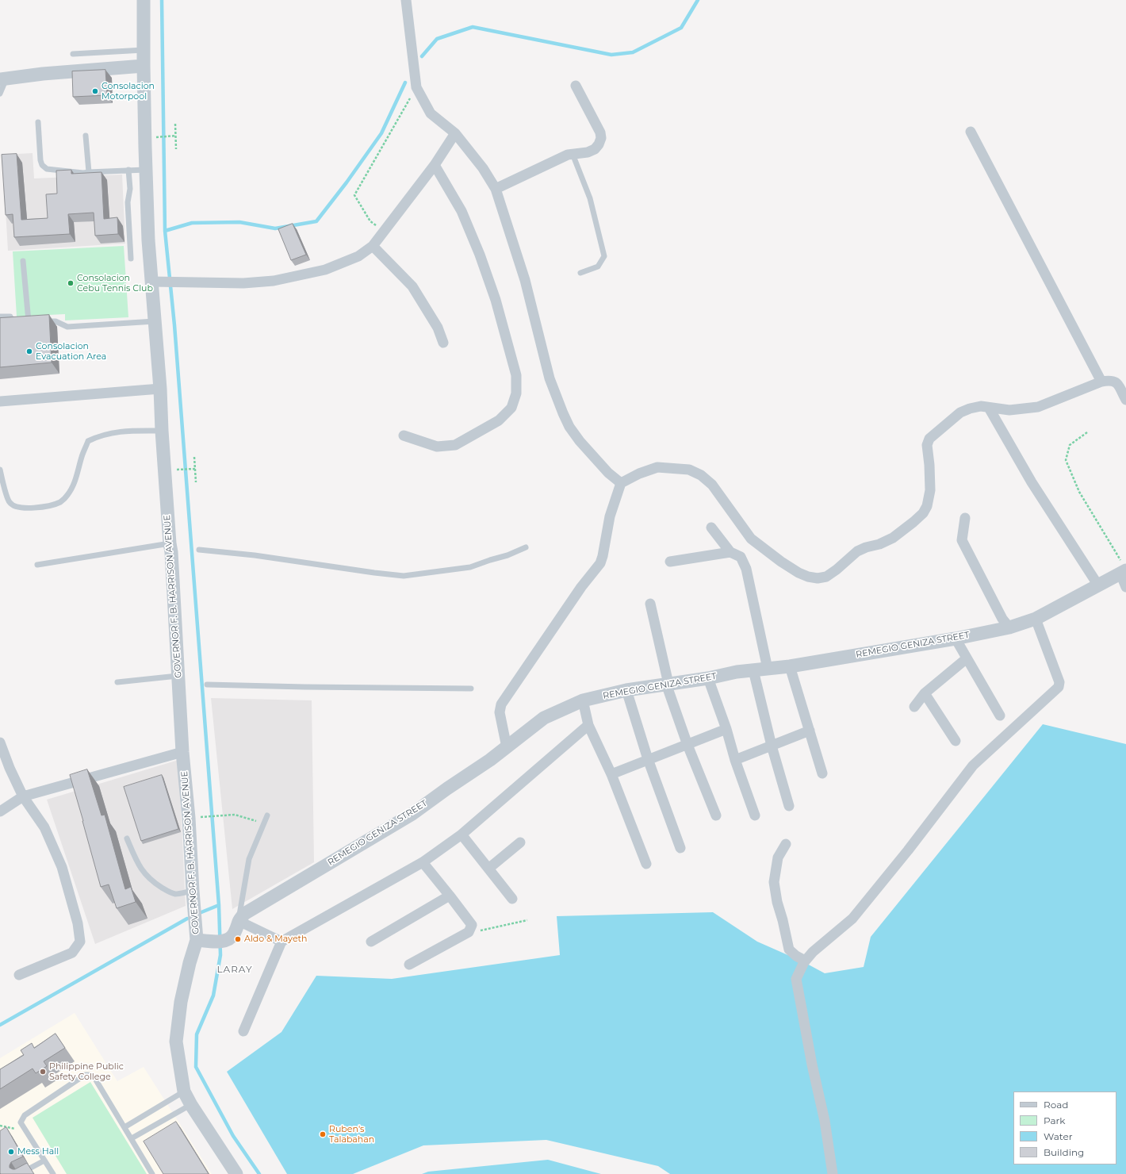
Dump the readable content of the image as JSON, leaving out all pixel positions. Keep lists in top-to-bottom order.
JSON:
{
  "streets": {
    "street": ["GOVERNOR F. B. HARRISON AVENUE", "REMEGIO GENIZA STREET"]
  },
  "crossings": [
    ["GOVERNOR F. B. HARRISON AVENUE", "REMEGIO GENIZA STREET"]
  ],
  "districts": ["LARAY"],
  "places": [
    "Consolacion Motorpool",
    "Consolacion Cebu Tennis Club",
    "Consolacion Evacuation Area",
    "Aldo & Mayeth",
    "Philippine Public Safety College",
    "Ruben's Talabahan",
    "Mess Hall"
  ],
  "legend": [
    "Road",
    "Park",
    "Water",
    "Building"
  ]
}
